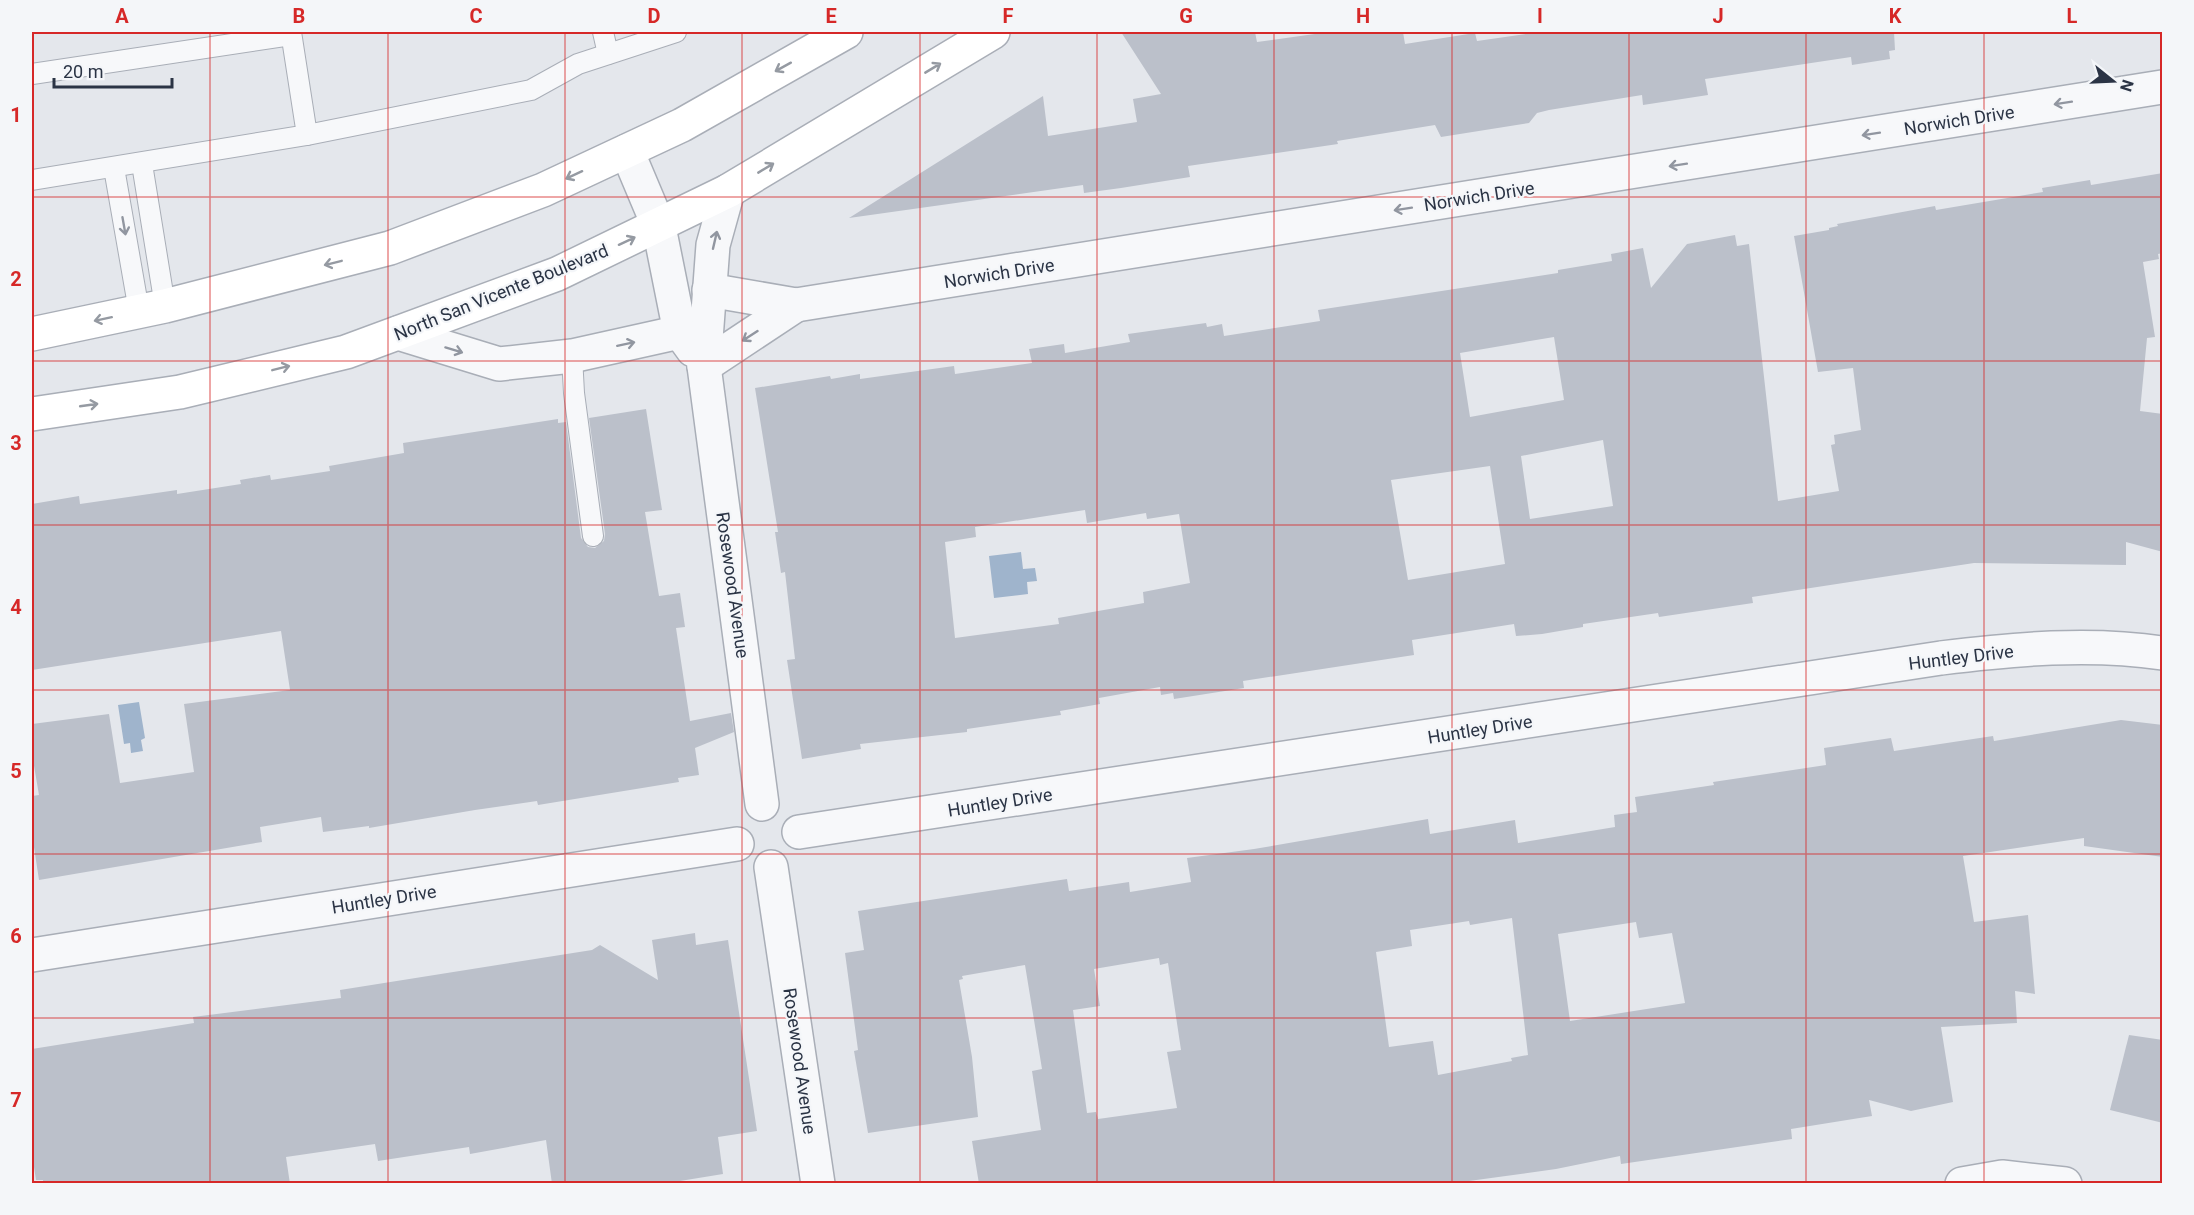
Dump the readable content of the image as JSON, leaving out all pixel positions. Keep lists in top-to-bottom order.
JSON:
{
  "streets": {
    "main road": ["North San Vicente Boulevard"],
    "street": ["Norwich Drive", "Rosewood Avenue", "Huntley Drive"]
  },
  "crossings": [
    ["Norwich Drive", "Rosewood Avenue"],
    ["North San Vicente Boulevard", "Rosewood Avenue"],
    ["Rosewood Avenue", "Huntley Drive"]
  ],
  "one_way": ["Norwich Drive"],
  "scale_bar": "20 m",
  "north": "right",
  "grid": {
    "columns": [
      "A",
      "B",
      "C",
      "D",
      "E",
      "F",
      "G",
      "H",
      "I",
      "J",
      "K",
      "L"
    ],
    "rows": [
      "1",
      "2",
      "3",
      "4",
      "5",
      "6",
      "7"
    ]
  }
}
